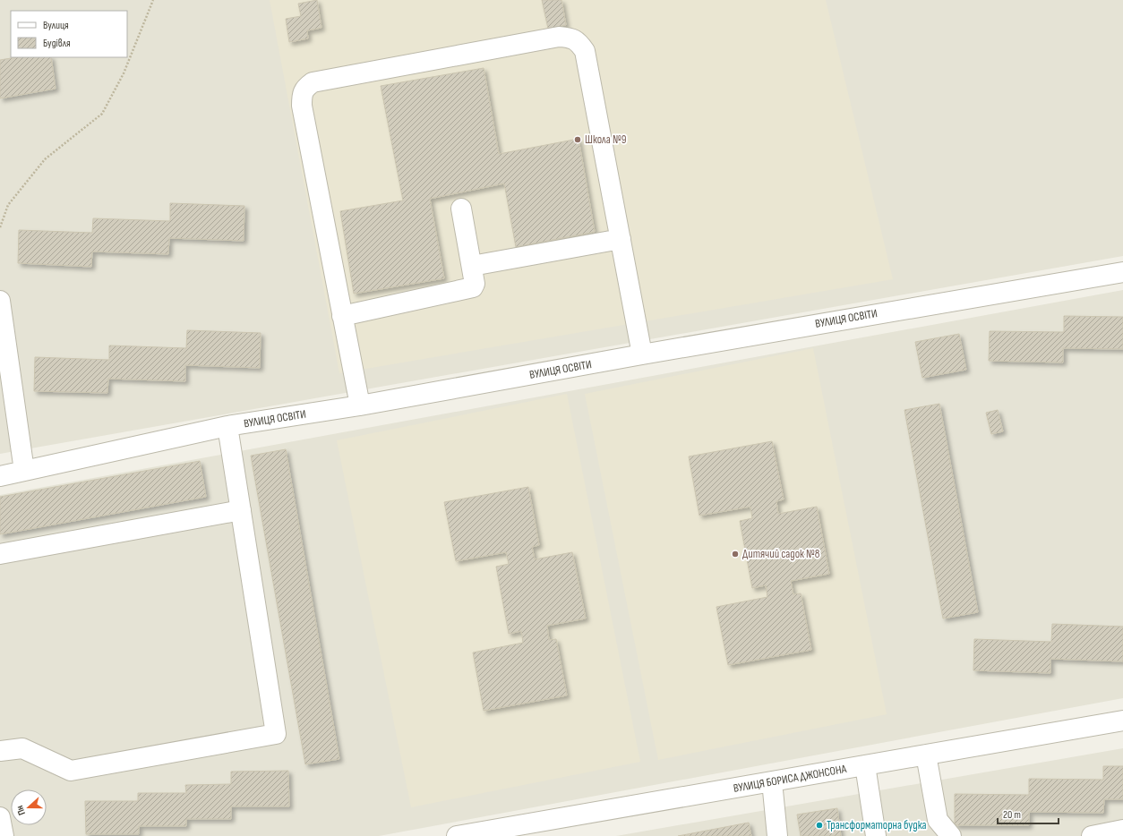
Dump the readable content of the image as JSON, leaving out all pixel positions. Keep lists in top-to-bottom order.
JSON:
{
  "streets": {
    "street": ["ВУЛИЦЯ ОСВІТИ", "ВУЛИЦЯ БОРИСА ДЖОНСОНА"]
  },
  "places": ["Школа №9", "Дитячий садок №8", "Трансформаторна будка"],
  "legend": ["Вулиця", "Будівля"],
  "scale_bar": "20 m",
  "north": "left"
}
